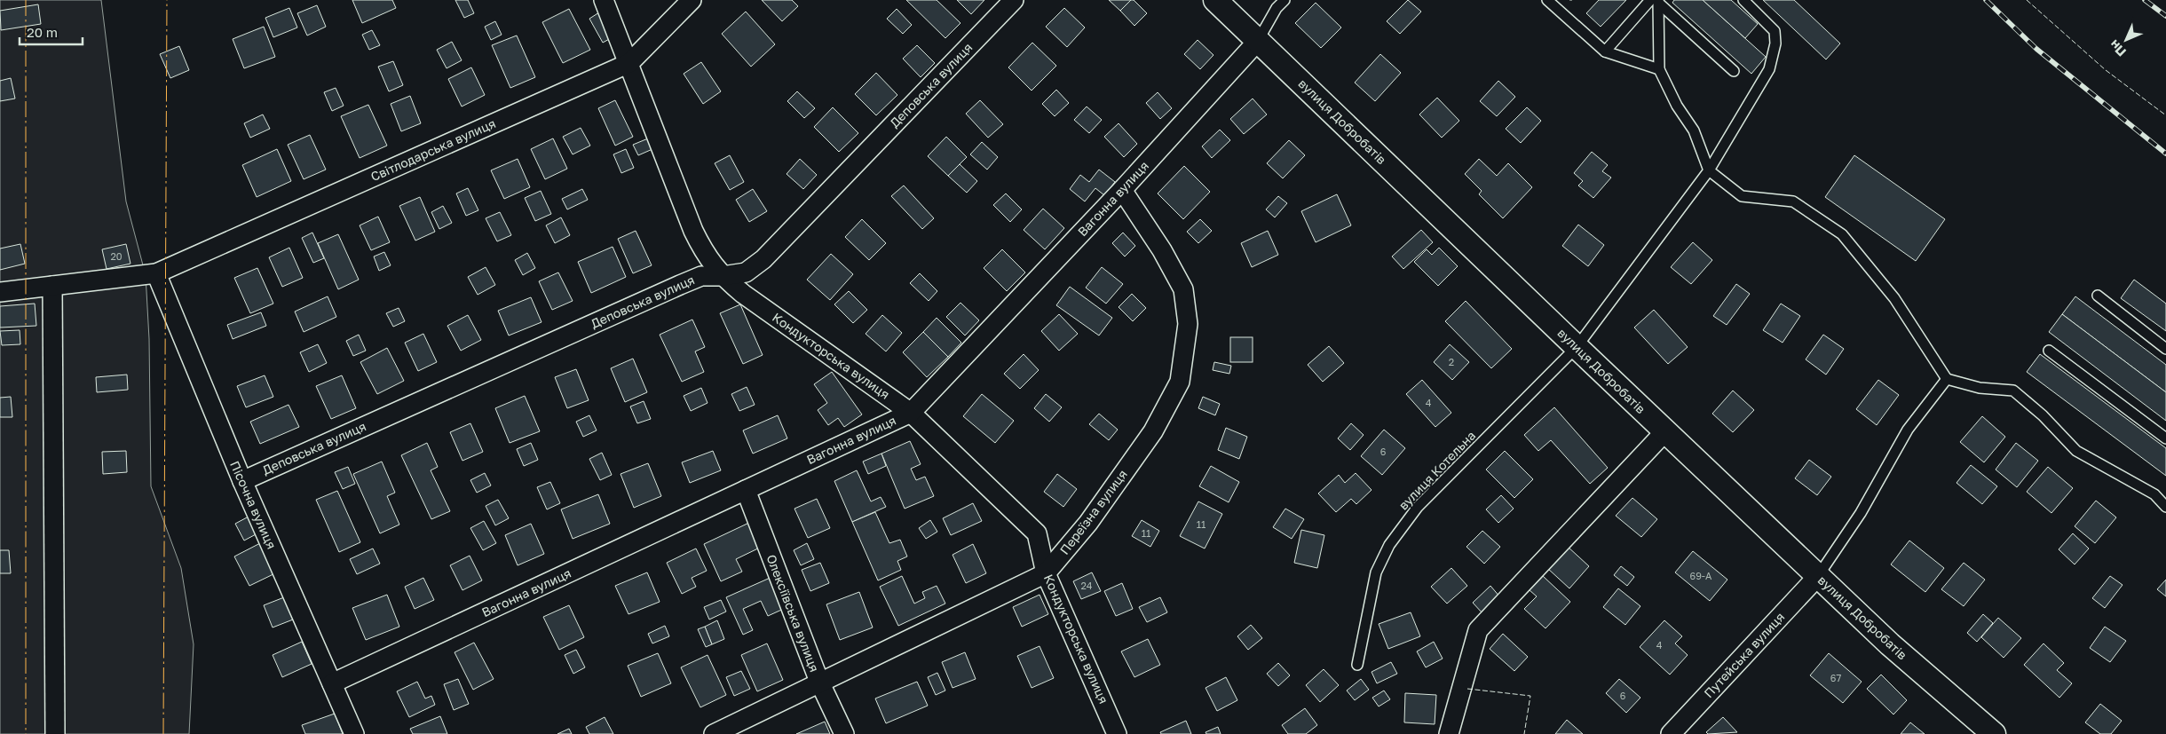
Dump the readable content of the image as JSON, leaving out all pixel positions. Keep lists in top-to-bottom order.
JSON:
{
  "streets": {
    "street": [
      "Деповська вулиця",
      "вулиця Добробатів",
      "Світлодарська вулиця",
      "Вагонна вулиця",
      "Кондукторська вулиця",
      "Пісочна вулиця",
      "Переїзна вулиця",
      "Олексіївська вулиця",
      "Путейська вулиця"
    ],
    "lane": ["вулиця Котельна"]
  },
  "crossings": [
    ["Деповська вулиця", "Кондукторська вулиця"],
    ["Деповська вулиця", "Пісочна вулиця"],
    ["вулиця Добробатів", "Вагонна вулиця"],
    ["вулиця Добробатів", "вулиця Котельна"],
    ["вулиця Добробатів", "Путейська вулиця"],
    ["Світлодарська вулиця", "Кондукторська вулиця"],
    ["Світлодарська вулиця", "Пісочна вулиця"],
    ["Вагонна вулиця", "Кондукторська вулиця"],
    ["Вагонна вулиця", "Пісочна вулиця"],
    ["Вагонна вулиця", "Переїзна вулиця"],
    ["Вагонна вулиця", "Олексіївська вулиця"],
    ["Кондукторська вулиця", "Переїзна вулиця"],
    ["Переїзна вулиця", "Олексіївська вулиця"]
  ],
  "house_numbers": [
    "20",
    "2",
    "4",
    "6",
    "11",
    "11",
    "69-А",
    "24",
    "4",
    "67",
    "6"
  ],
  "scale_bar": "20 m",
  "north": "bottom left"
}
